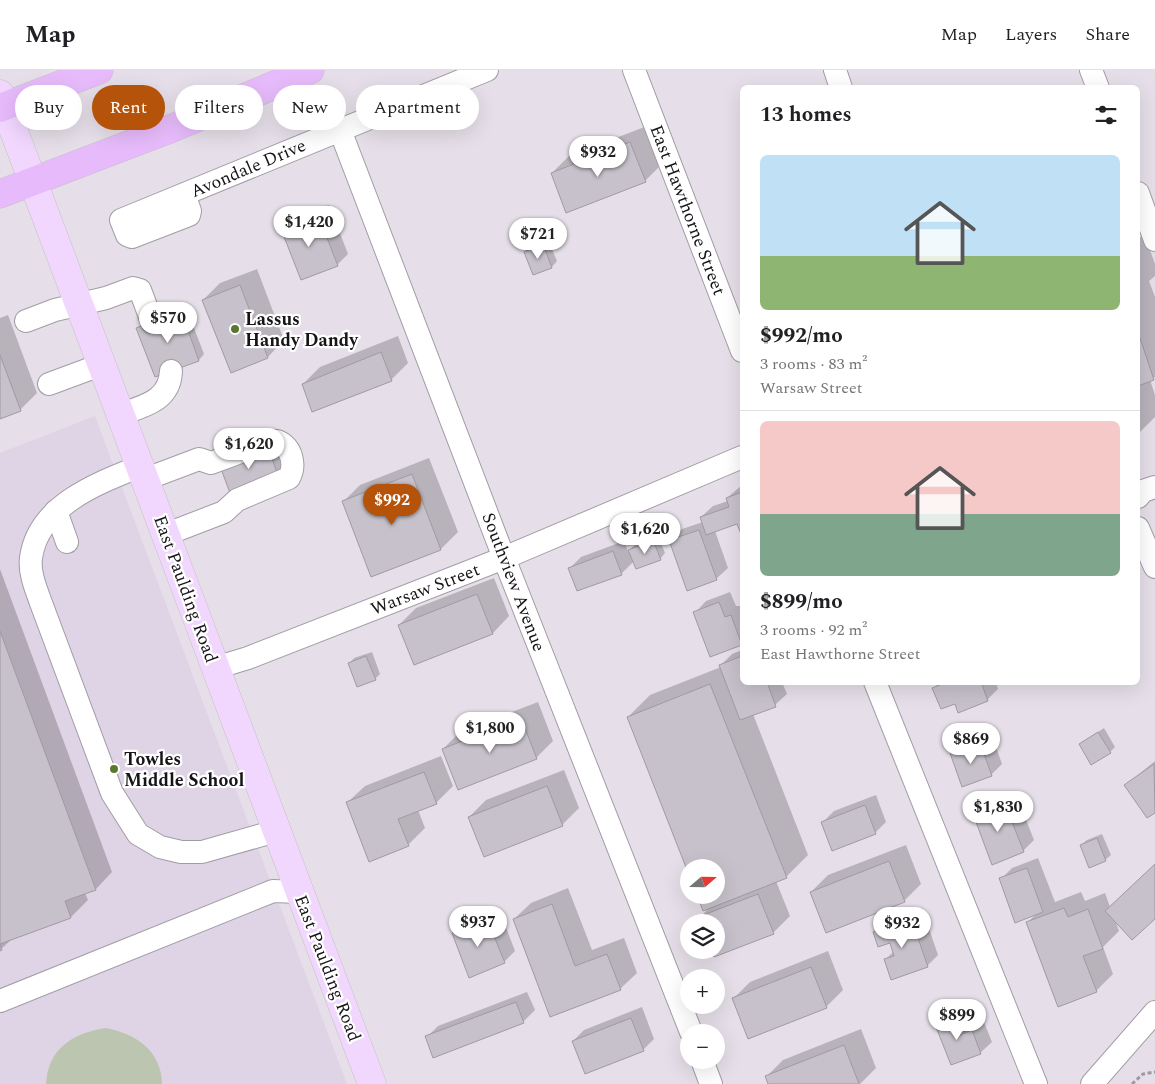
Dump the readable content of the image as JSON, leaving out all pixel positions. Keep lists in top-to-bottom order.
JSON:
{
  "streets": {
    "main road": ["East Paulding Road"],
    "street": [
      "Avondale Drive",
      "East Hawthorne Street",
      "Southview Avenue",
      "Warsaw Street"
    ]
  },
  "crossings": [
    ["Avondale Drive", "Southview Avenue"],
    ["Southview Avenue", "Warsaw Street"],
    ["East Paulding Road", "Warsaw Street"]
  ],
  "places": ["Lassus Handy Dandy", "Towles Middle School"],
  "north": "right",
  "page": {
    "header": "Map",
    "nav": ["Map", "Layers", "Share"],
    "chip": [
      "Buy",
      "Rent",
      "Filters",
      "New",
      "Apartment"
    ],
    "heading": "13 homes",
    "price": [
      "$932",
      "$1,420",
      "$721",
      "$570",
      "$1,620",
      "$992",
      "$1,620",
      "$1,800",
      "$869",
      "$1,830",
      "$937",
      "$932",
      "$899"
    ],
    "list": [
      {
        "name": "$992/mo",
        "note": "3 rooms · 83 m² · Warsaw Street"
      },
      {
        "name": "$899/mo",
        "note": "3 rooms · 92 m² · East Hawthorne Street"
      }
    ],
    "map_buttons": ["+", "−"]
  }
}
